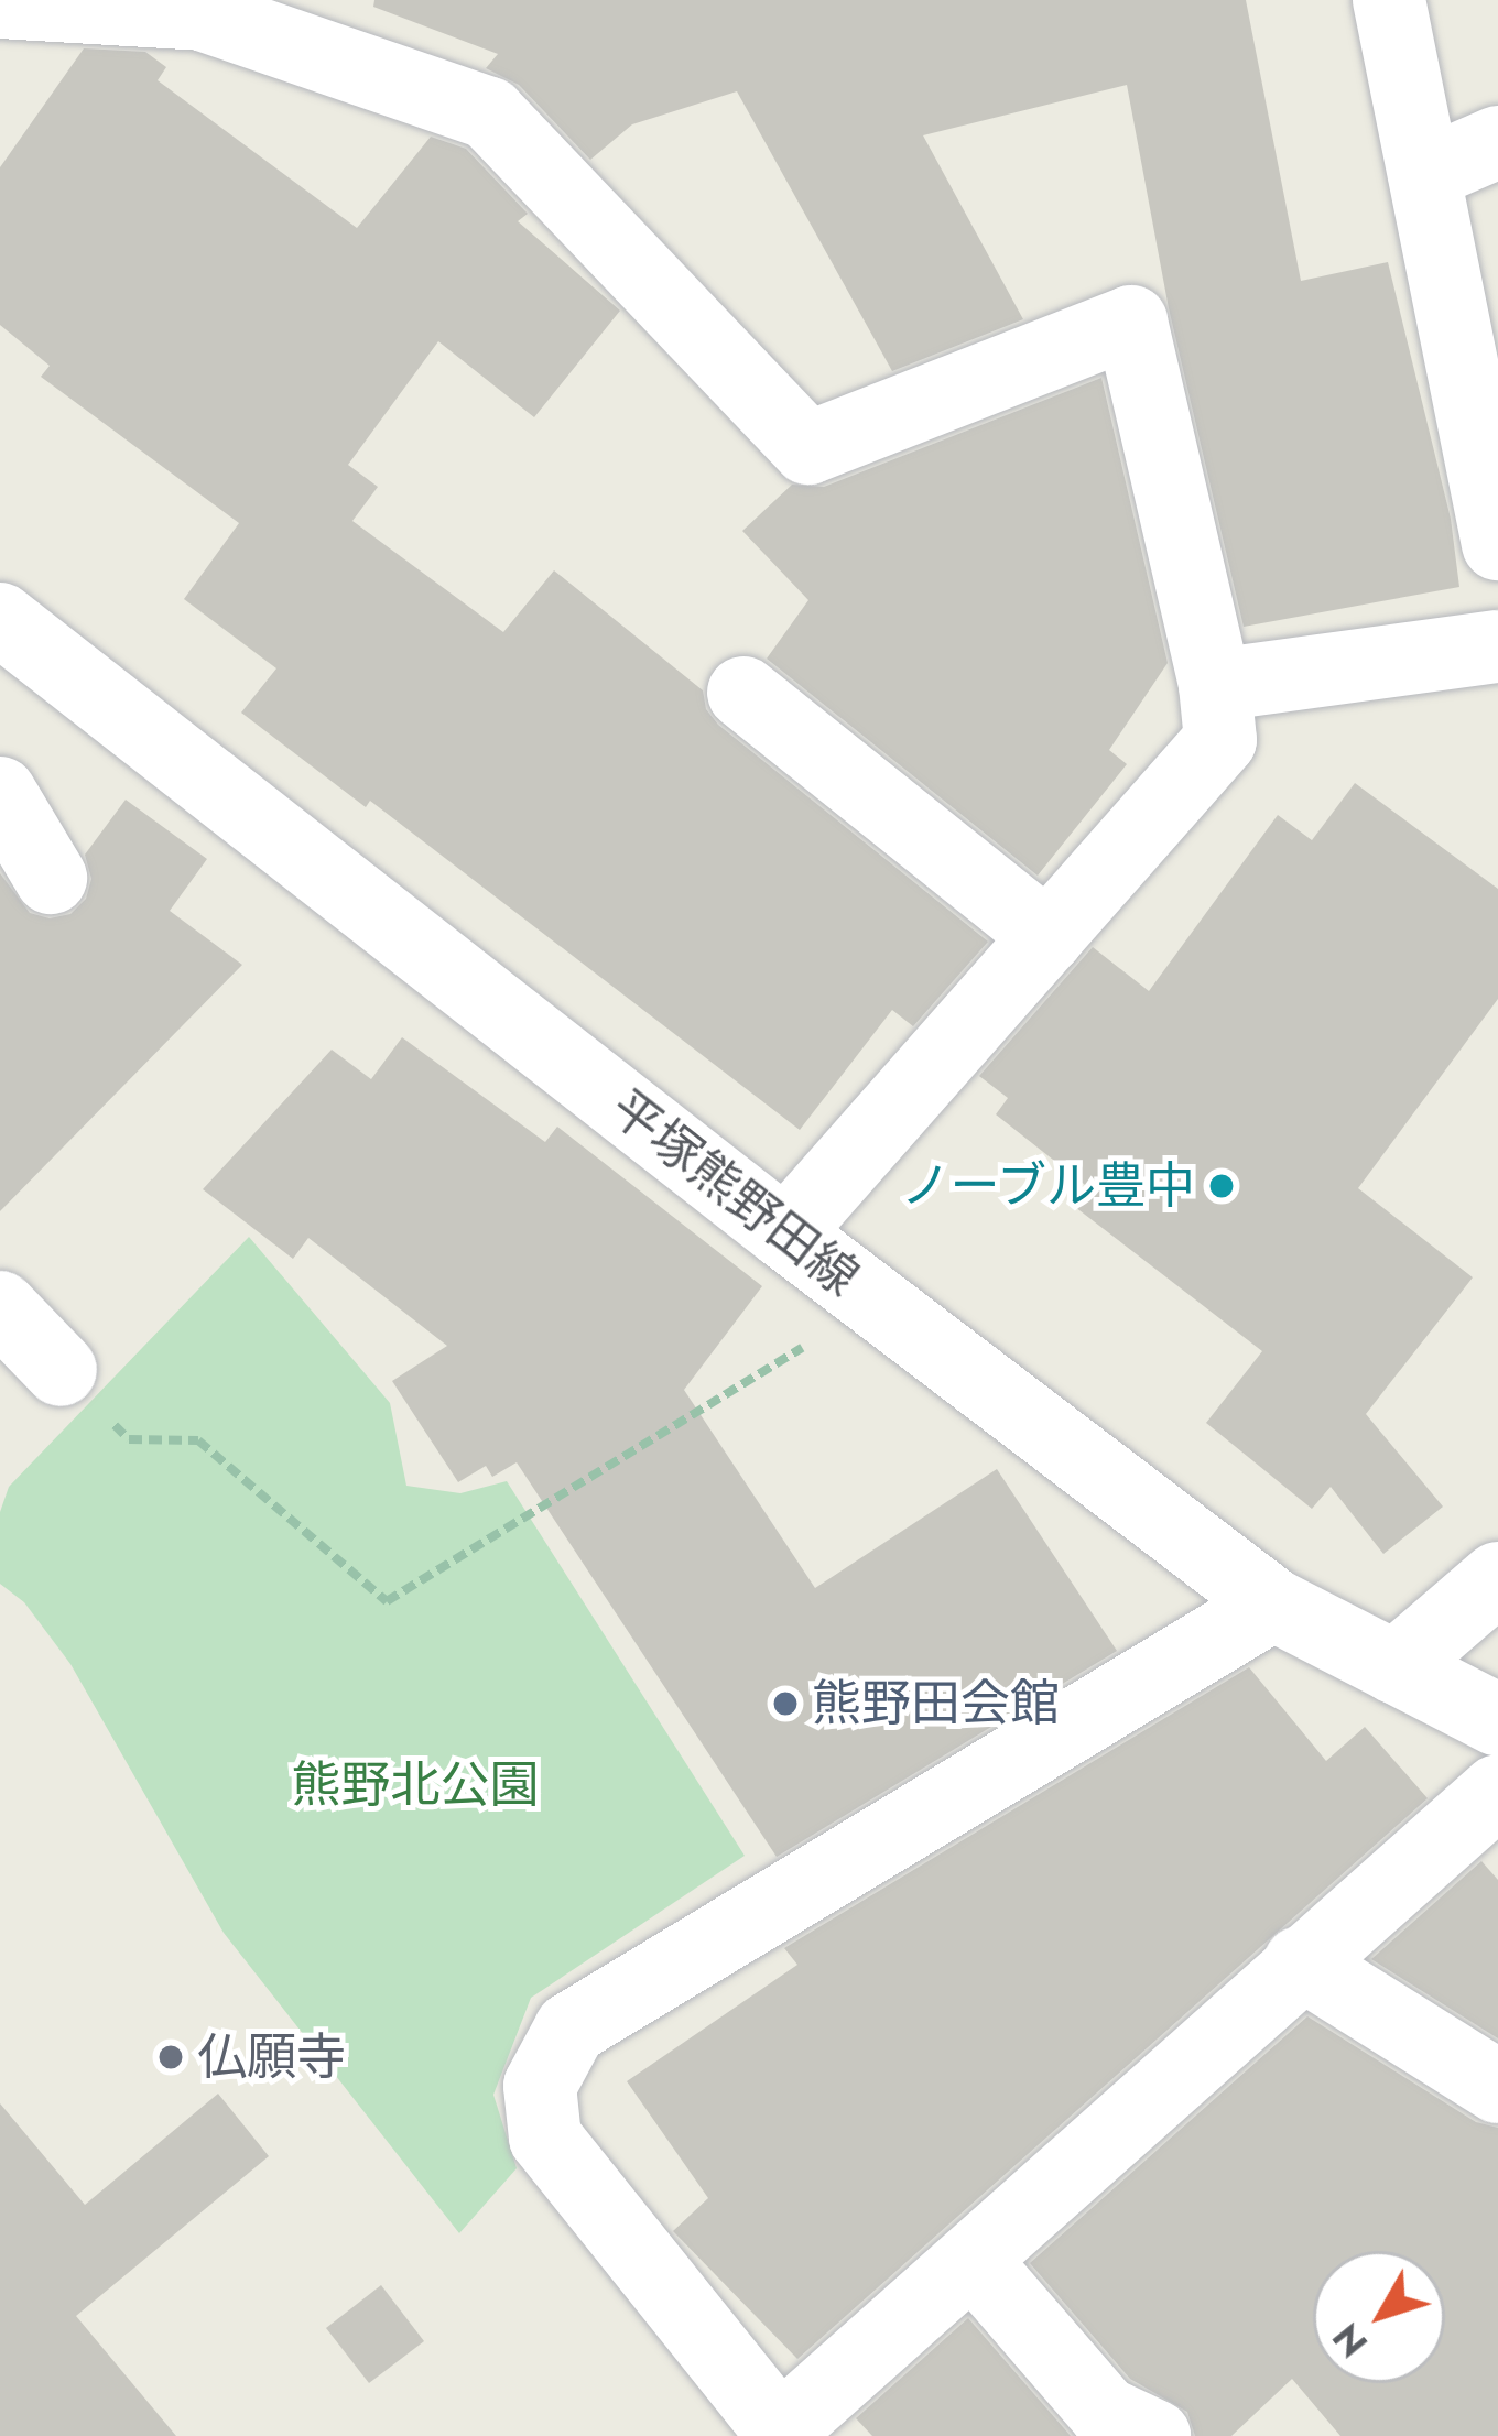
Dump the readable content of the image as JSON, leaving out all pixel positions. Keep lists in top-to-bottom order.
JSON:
{
  "streets": {
    "street": ["平塚熊野田線"]
  },
  "parks": ["熊野北公園"],
  "places": ["ノーブル豊中", "熊野田会館", "仏願寺"],
  "north": "bottom left"
}
